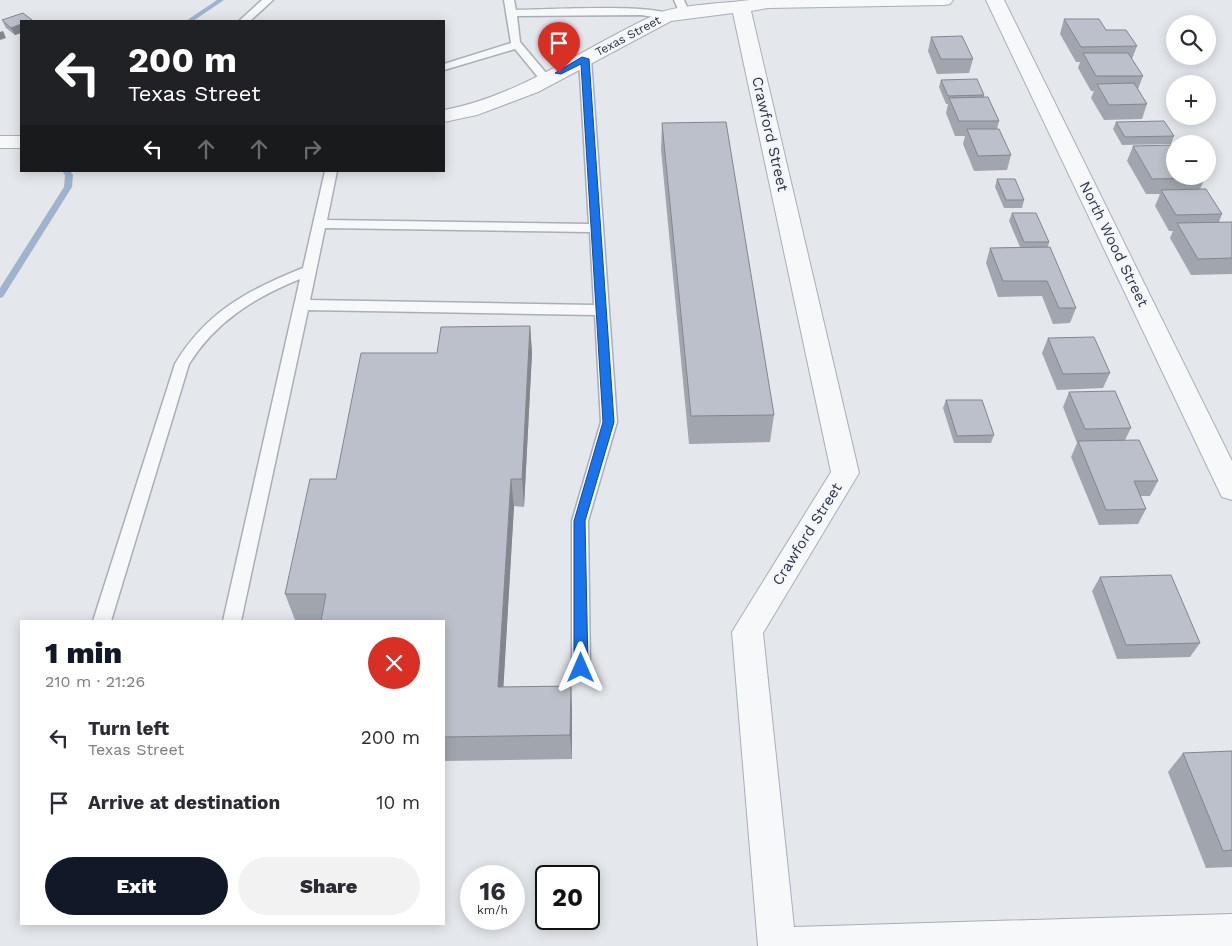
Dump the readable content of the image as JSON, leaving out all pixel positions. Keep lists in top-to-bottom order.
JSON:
{
  "streets": {
    "street": ["Texas Street", "Crawford Street", "North Wood Street"]
  },
  "crossings": [
    ["Texas Street", "Crawford Street"]
  ],
  "page": {
    "map_buttons": ["+", "−"],
    "turn": ["200 m", "Texas Street"],
    "heading": ["1 min", "210 m · 21:26"],
    "list": [
      {
        "name": "Turn left",
        "note": "Texas Street",
        "value": "200 m"
      },
      {
        "name": "Arrive at destination",
        "value": "10 m"
      }
    ],
    "buttons": ["Exit", "Share"],
    "speed": "16 km/h",
    "limit": "20"
  }
}
